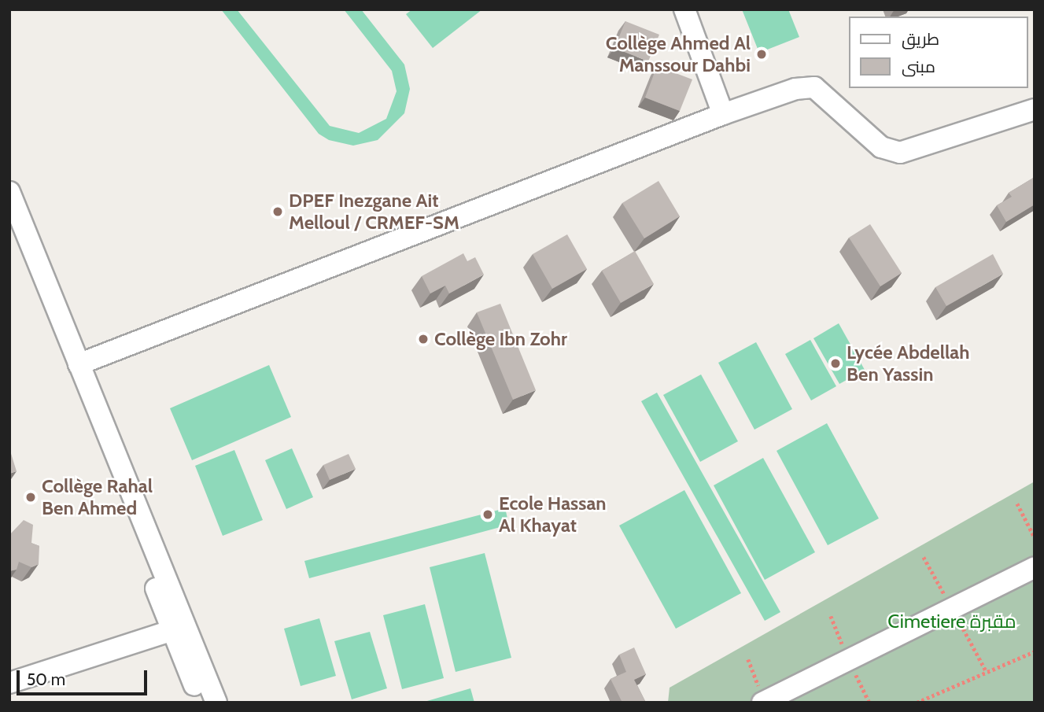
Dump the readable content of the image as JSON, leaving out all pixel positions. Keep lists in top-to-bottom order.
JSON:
{
  "parks": ["Cimetiere مقبرة"],
  "places": [
    "Collège Ahmed Al Manssour Dahbi",
    "DPEF Inezgane Ait Melloul / CRMEF-SM",
    "Collège Ibn Zohr",
    "Lycée Abdellah Ben Yassin",
    "Collège Rahal Ben Ahmed",
    "Ecole Hassan Al Khayat"
  ],
  "legend": ["طريق", "مبنى"],
  "scale_bar": "50 m"
}
